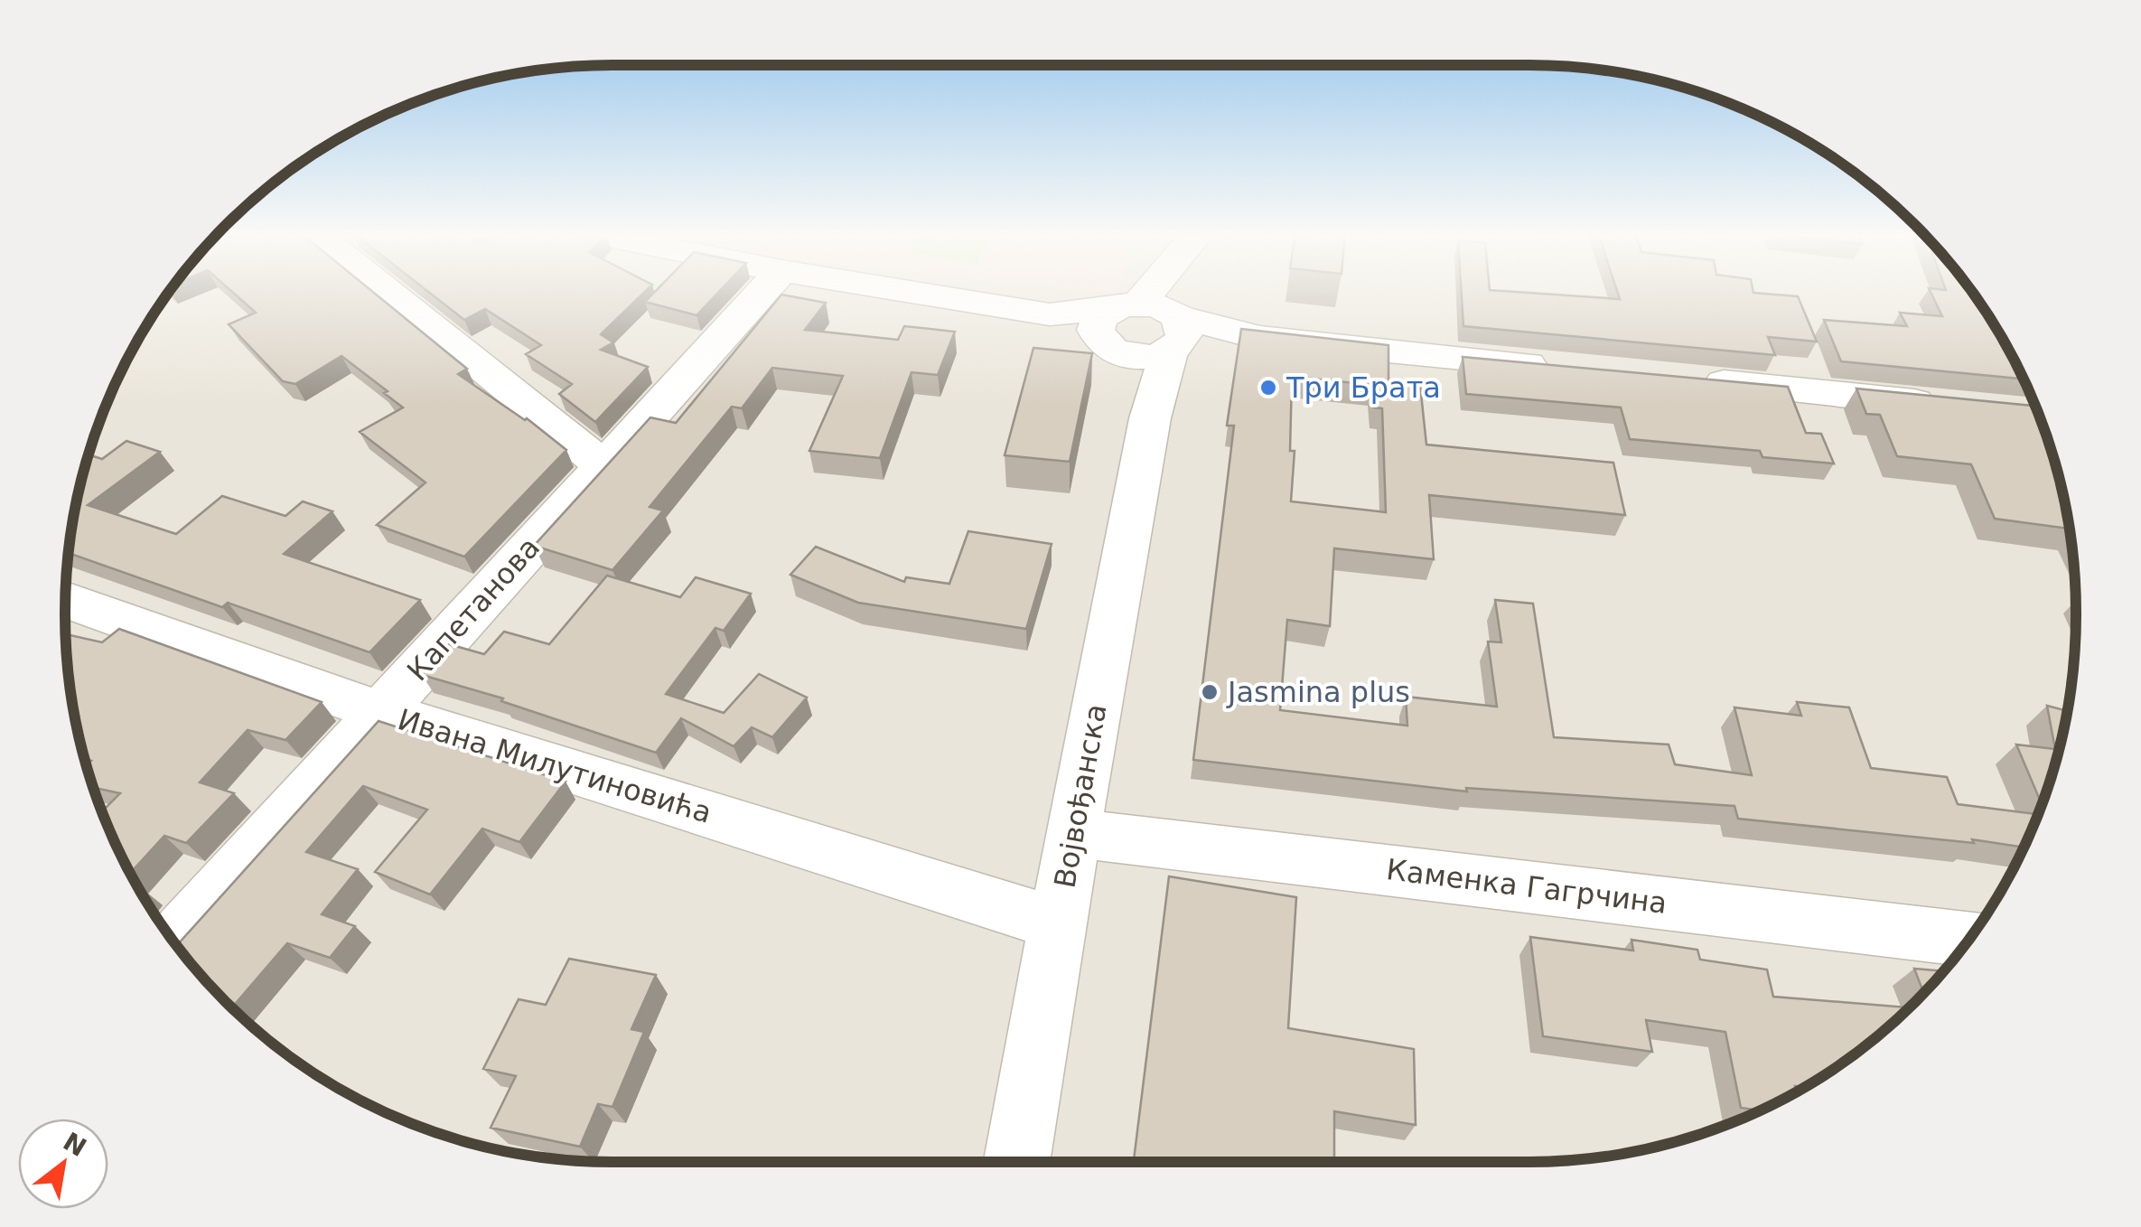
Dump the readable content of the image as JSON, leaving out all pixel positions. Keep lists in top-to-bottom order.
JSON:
{
  "streets": {
    "street": [
      "Капетанова",
      "Ивана Милутиновића",
      "Војвођанска",
      "Каменка Гагрчина"
    ]
  },
  "crossings": [
    ["Капетанова", "Ивана Милутиновића"],
    ["Ивана Милутиновића", "Војвођанска"],
    ["Војвођанска", "Каменка Гагрчина"]
  ],
  "places": ["Три Брата", "Jasmina plus"],
  "north": "top right"
}
